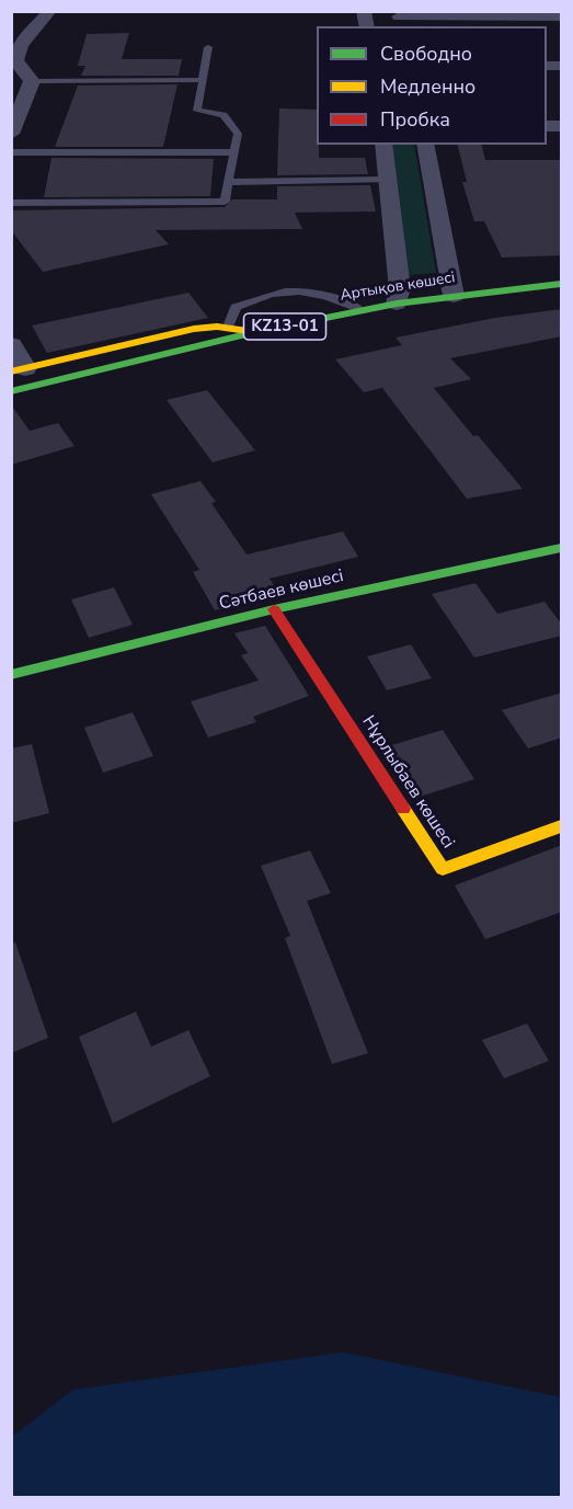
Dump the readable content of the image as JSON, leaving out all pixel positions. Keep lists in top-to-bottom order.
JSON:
{
  "streets": {
    "main road": [
      "Артықов көшесі",
      "KZ13-01",
      "Сәтбаев көшесі",
      "Нұрлыбаев көшесі"
    ]
  },
  "crossings": [
    ["Сәтбаев көшесі", "Нұрлыбаев көшесі"]
  ],
  "legend": ["Свободно", "Медленно", "Пробка"]
}
